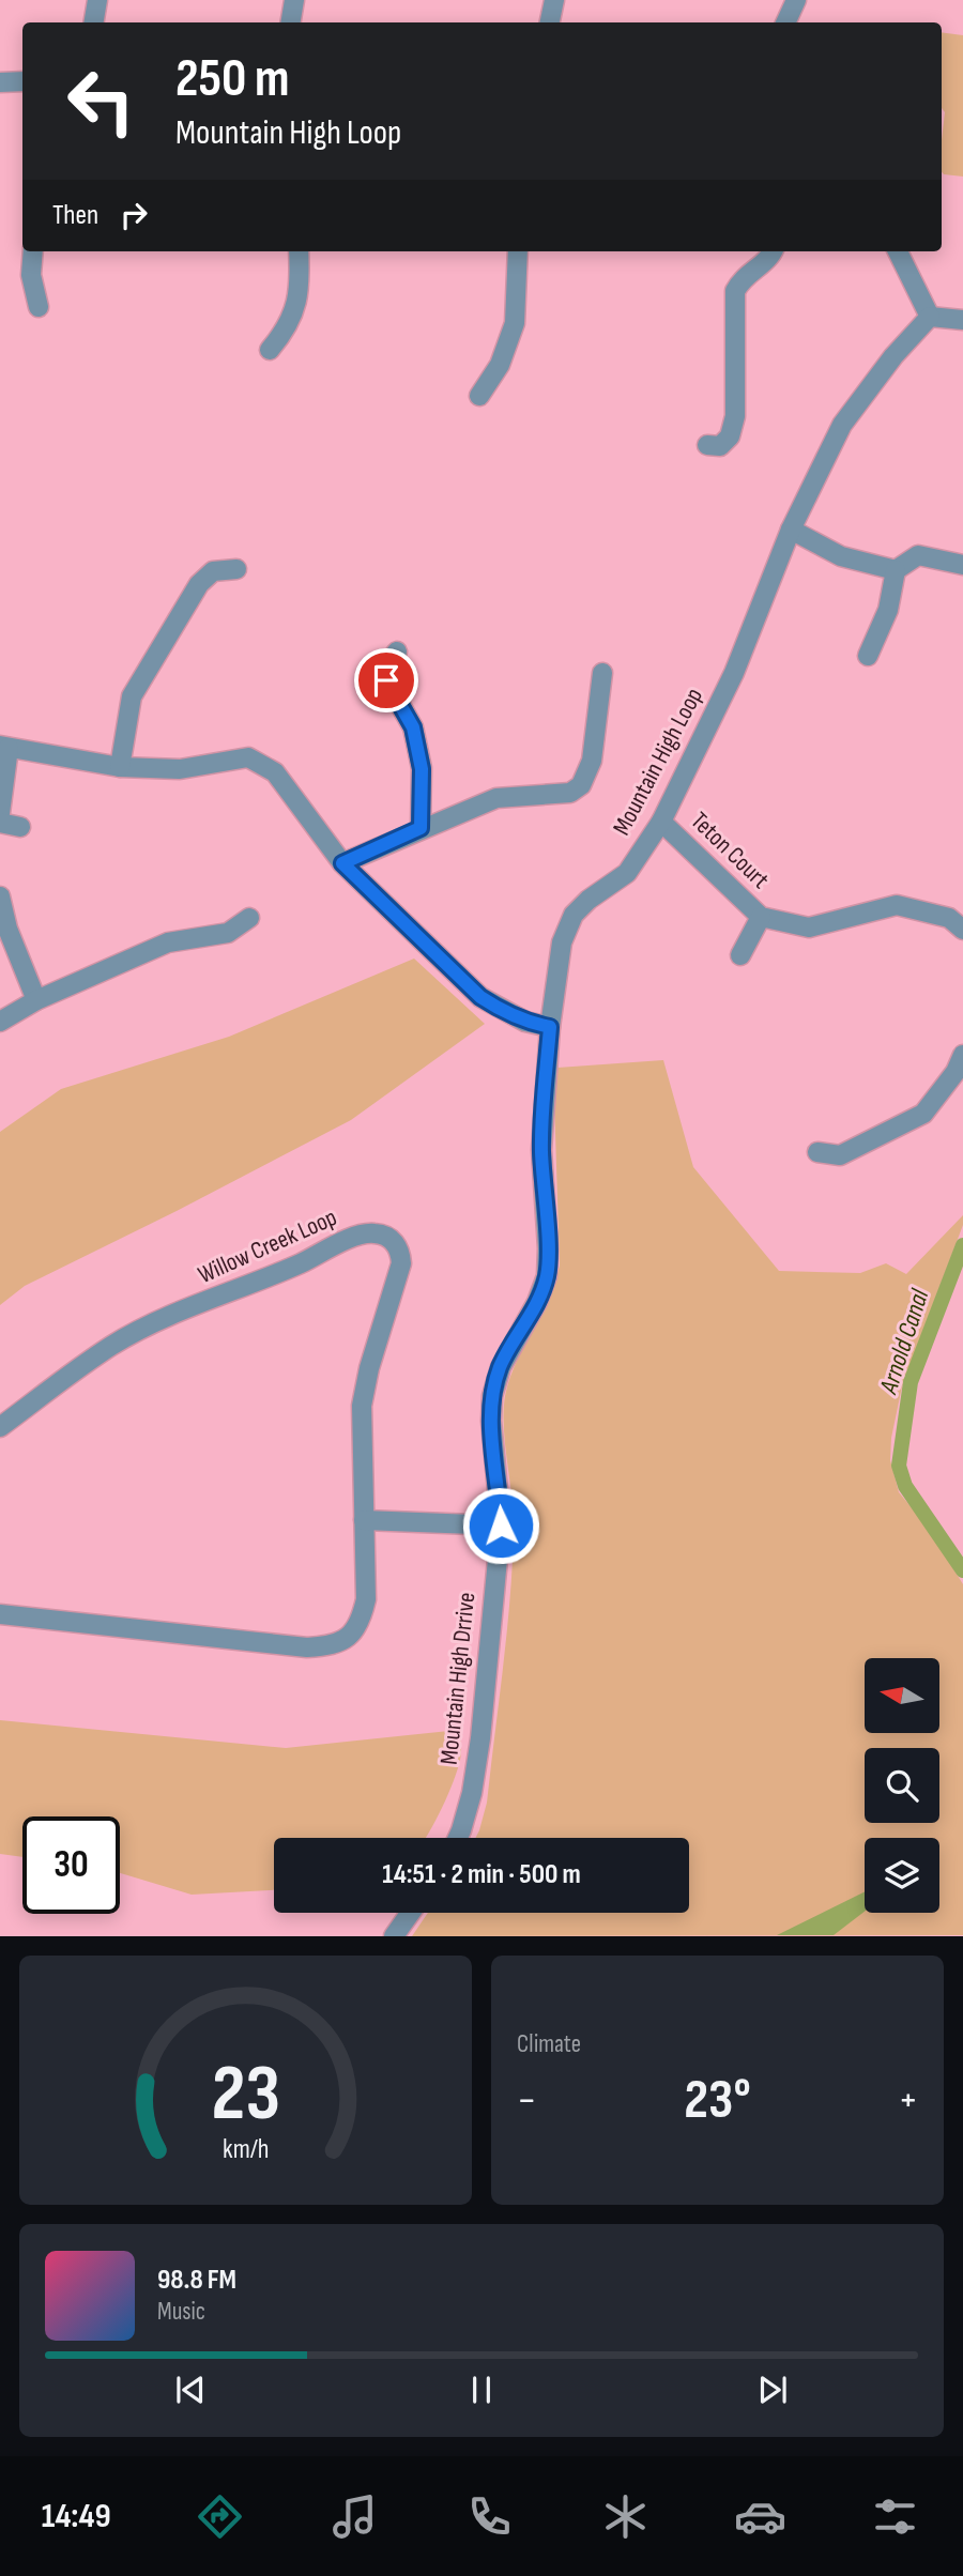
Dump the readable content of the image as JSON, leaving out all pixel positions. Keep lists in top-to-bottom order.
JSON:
{
  "streets": {
    "street": [
      "Mountain High Loop",
      "Teton Court",
      "Willow Creek Loop",
      "Mountain High Drrive"
    ]
  },
  "crossings": [
    ["Mountain High Loop", "Teton Court"],
    ["Mountain High Loop", "Mountain High Drrive"]
  ],
  "water": ["Arnold Canal"],
  "north": "left",
  "page": {
    "turn": ["250 m", "Mountain High Loop"],
    "then": "Then",
    "limit": "30",
    "trip": "14:51 · 2 min · 500 m",
    "tile": "Climate",
    "heat": ["−", "23°", "+"],
    "song": ["98.8 FM", "Music"],
    "tabs": "14:49",
    "gauge": ["23", "km/h"]
  }
}
